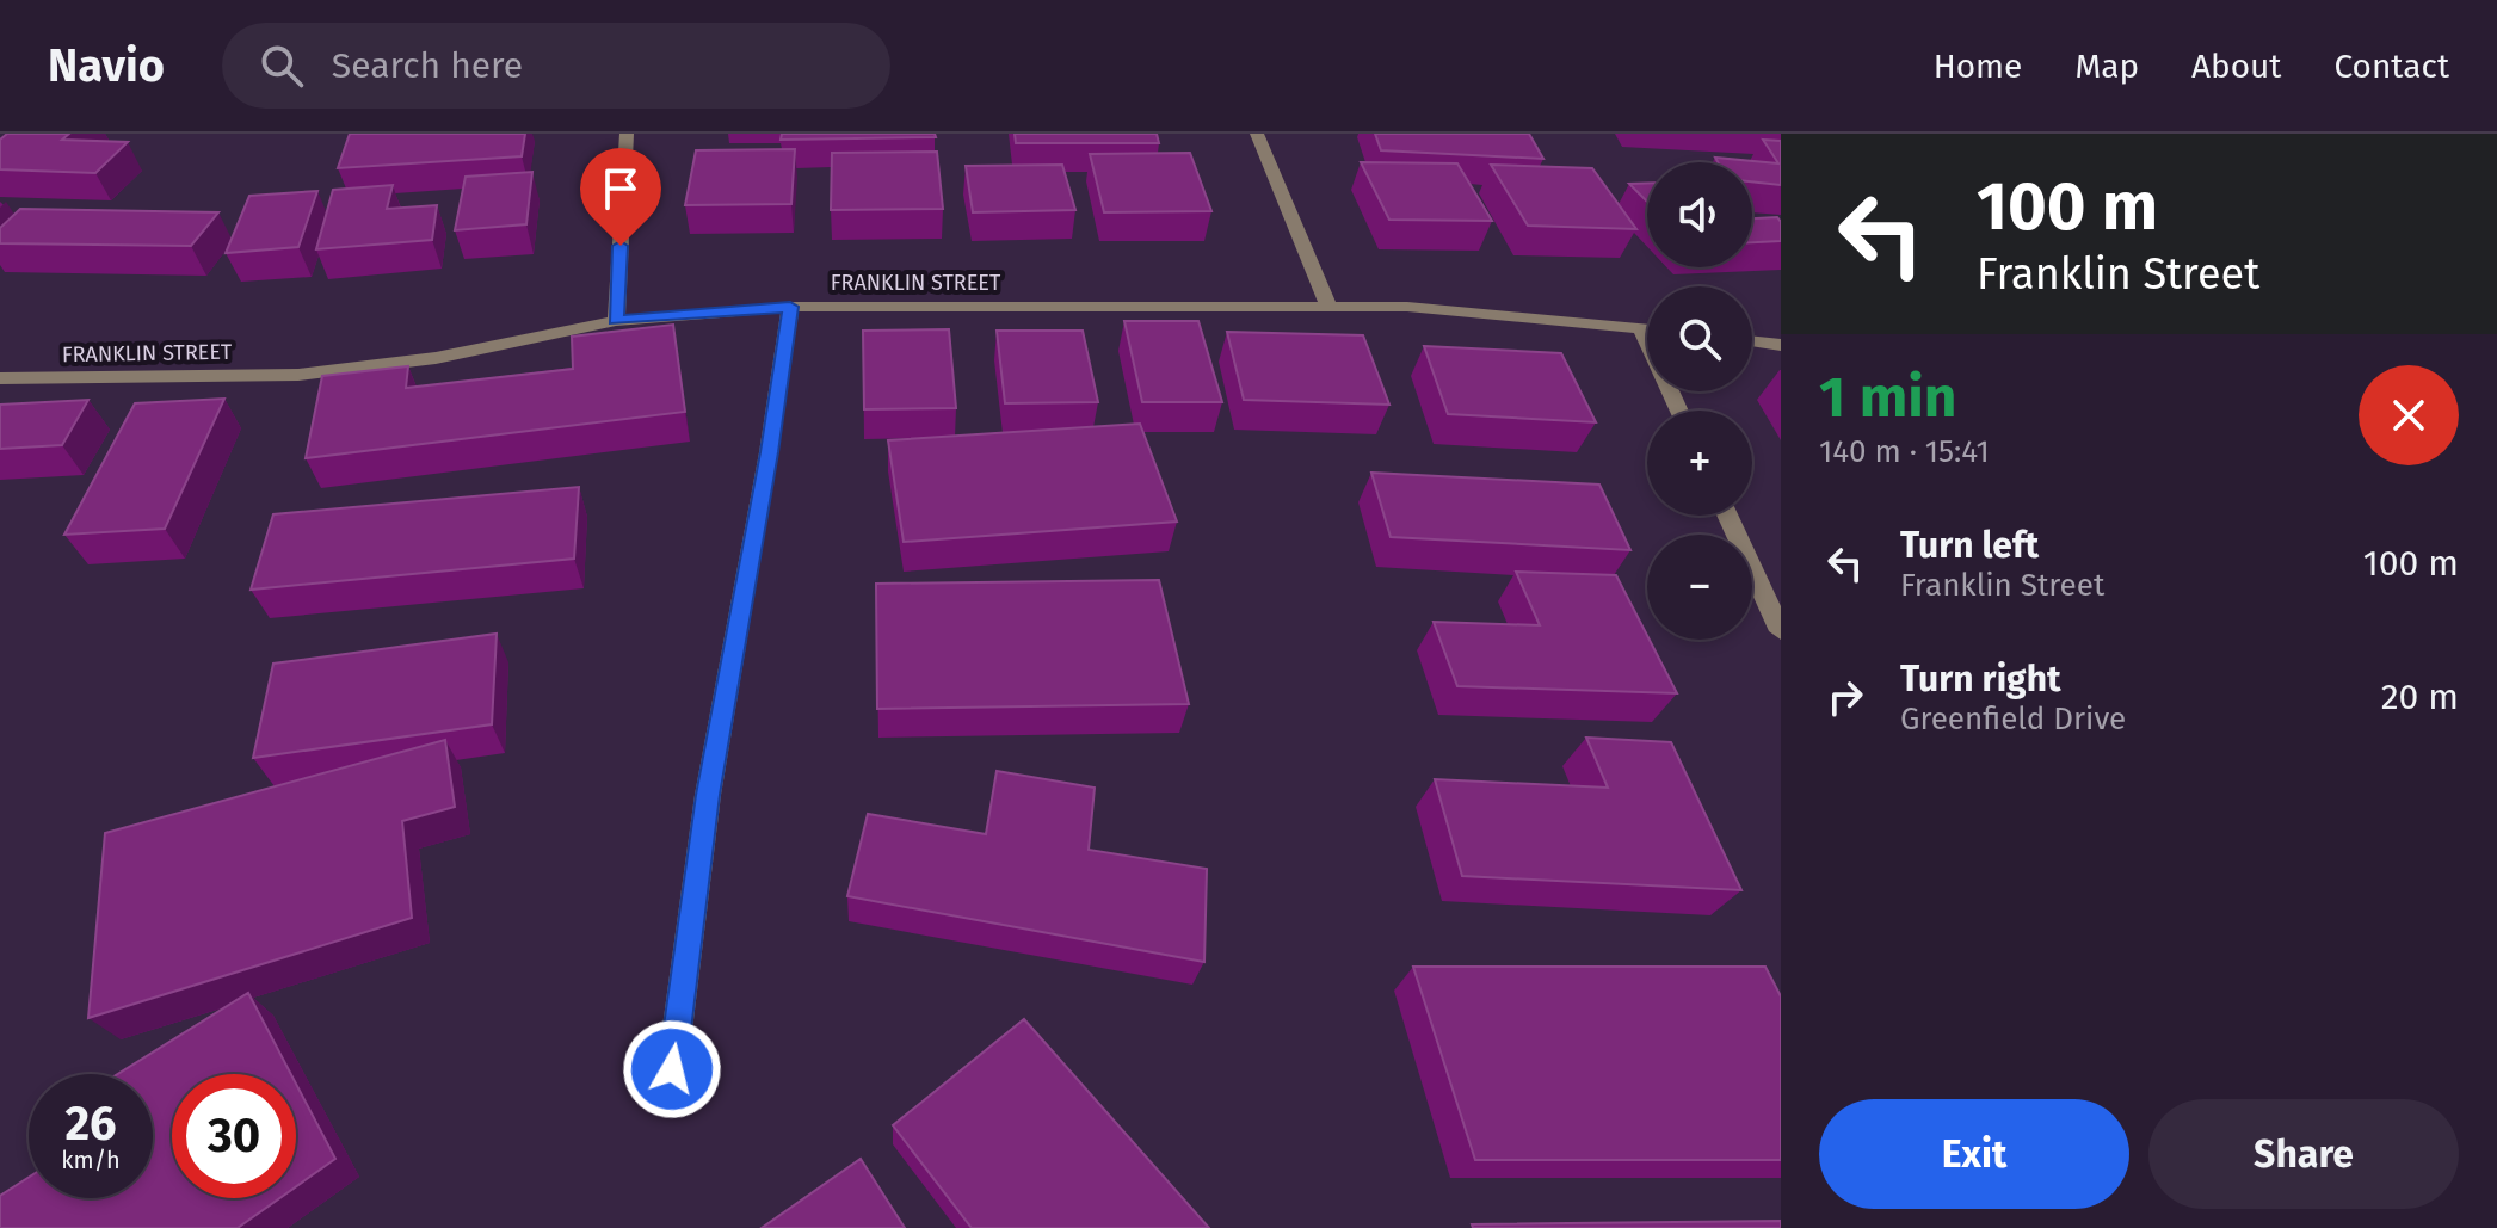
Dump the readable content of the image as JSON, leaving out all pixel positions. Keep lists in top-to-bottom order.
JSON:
{
  "streets": {
    "street": ["FRANKLIN STREET"]
  },
  "page": {
    "header": "Navio",
    "search": "Search here",
    "nav": [
      "Home",
      "Map",
      "About",
      "Contact"
    ],
    "turn": ["100 m", "Franklin Street"],
    "map_buttons": ["+", "−"],
    "heading": ["1 min", "140 m · 15:41"],
    "list": [
      {
        "name": "Turn left",
        "note": "Franklin Street",
        "value": "100 m"
      },
      {
        "name": "Turn right",
        "note": "Greenfield Drive",
        "value": "20 m"
      }
    ],
    "speed": "26 km/h",
    "limit": "30",
    "buttons": ["Exit", "Share"]
  }
}
